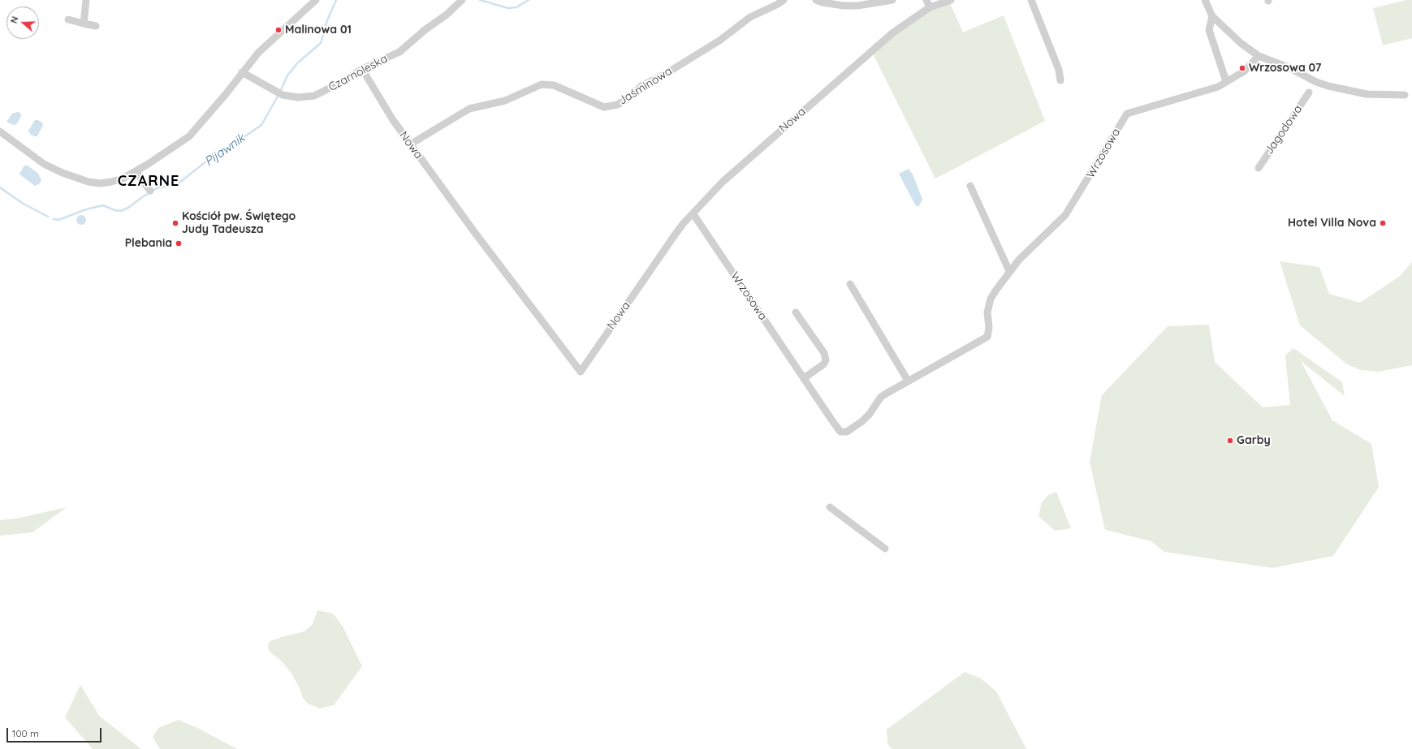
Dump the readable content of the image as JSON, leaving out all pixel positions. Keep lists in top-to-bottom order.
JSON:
{
  "streets": {
    "street": [
      "Czarnoleska",
      "Jaśminowa",
      "Nowa",
      "Jagodowa",
      "Wrzosowa"
    ]
  },
  "crossings": [
    ["Czarnoleska", "Nowa"],
    ["Jaśminowa", "Nowa"],
    ["Nowa", "Wrzosowa"]
  ],
  "districts": ["CZARNE"],
  "water": ["Pijawnik"],
  "places": [
    "Malinowa 01",
    "Wrzosowa 07",
    "Kościół pw. Świętego Judy Tadeusza",
    "Hotel Villa Nova",
    "Plebania",
    "Garby"
  ],
  "scale_bar": "100 m",
  "north": "left"
}
